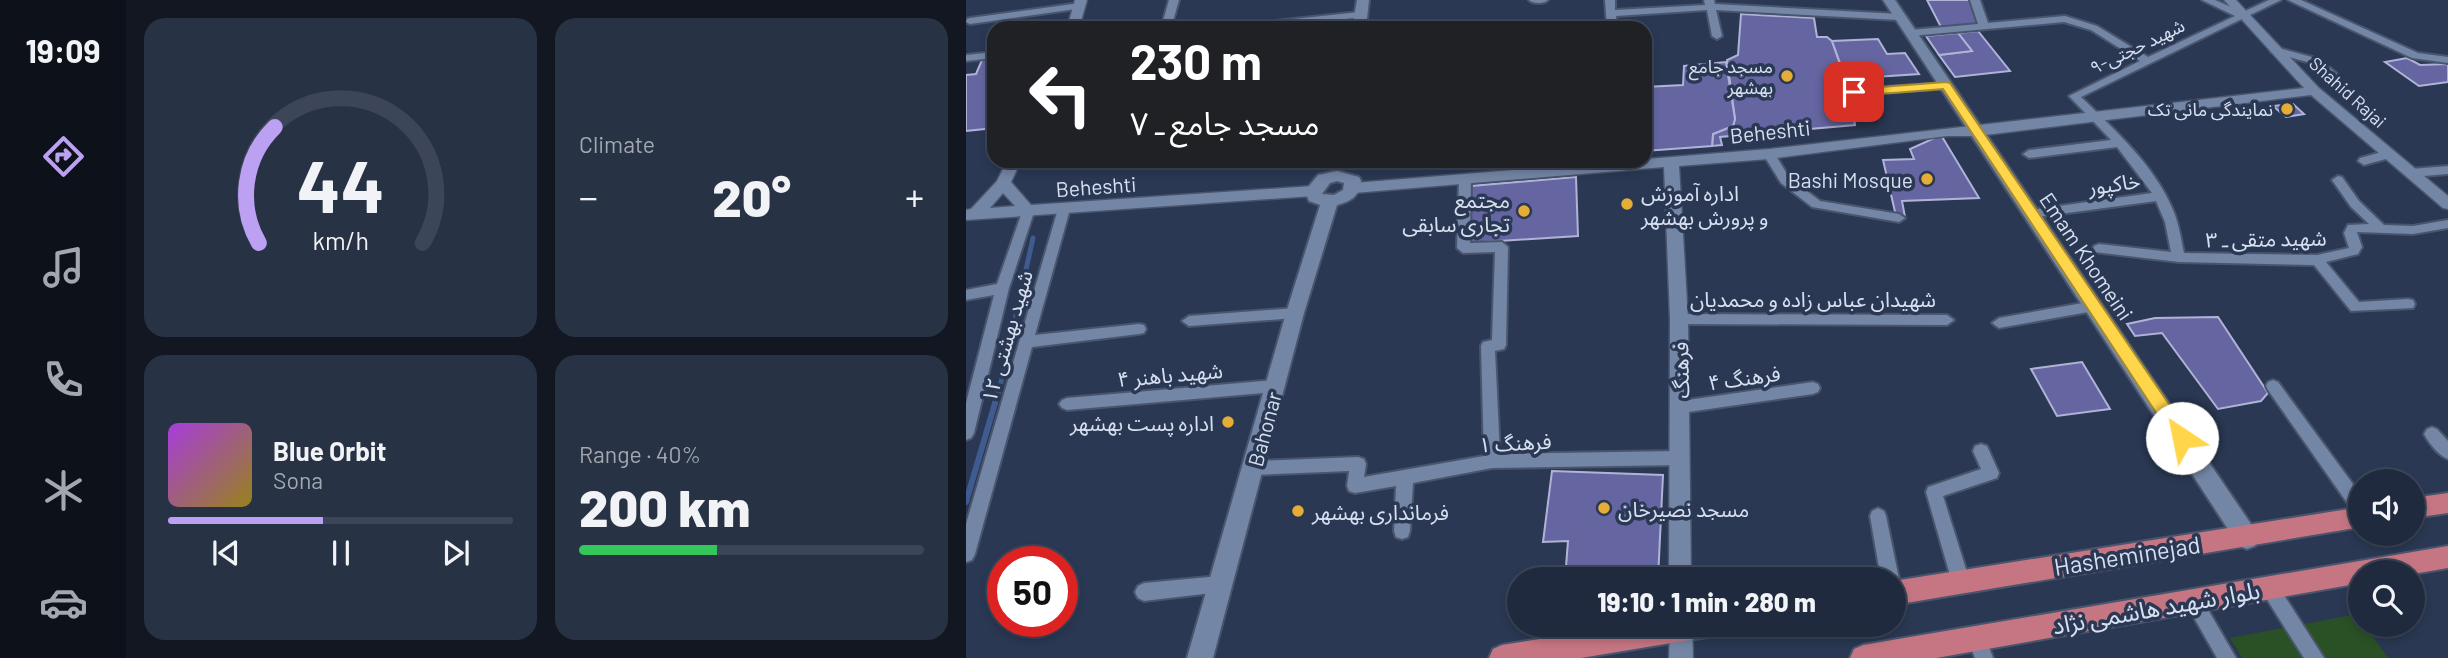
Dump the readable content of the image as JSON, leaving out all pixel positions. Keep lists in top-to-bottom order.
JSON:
{
  "streets": {
    "main road": [
      "Emam Khomeini",
      "Bahonar",
      "Hasheminejad",
      "بلوار شهید هاشمی نژاد"
    ],
    "street": [
      "شهید حجتی-۹",
      "Shahid Rajai",
      "Beheshti",
      "خاکپور",
      "شهید متقی ـ ۳",
      "شهیدان عباس زاده و محمدیان",
      "شهید بهشتی ۱۲",
      "فرهنگ",
      "شهید باهنر ۴",
      "فرهنگ ۴",
      "فرهنگ ۱"
    ]
  },
  "crossings": [
    ["شهید حجتی-۹", "Shahid Rajai"],
    ["شهید حجتی-۹", "Beheshti"],
    ["Shahid Rajai", "Beheshti"],
    ["Beheshti", "Emam Khomeini"],
    ["Beheshti", "شهید بهشتی ۱۲"],
    ["Beheshti", "فرهنگ"],
    ["Beheshti", "Bahonar"],
    ["خاکپور", "Emam Khomeini"],
    ["Emam Khomeini", "Hasheminejad"],
    ["شهیدان عباس زاده و محمدیان", "فرهنگ"],
    ["فرهنگ", "فرهنگ ۴"],
    ["فرهنگ", "فرهنگ ۱"],
    ["شهید باهنر ۴", "Bahonar"],
    ["Bahonar", "فرهنگ ۱"]
  ],
  "places": [
    "مسجد جامع بهشهر",
    "نمایندگی مانی تک",
    "Bashi Mosque",
    "اداره آموزش و پرورش بهشهر",
    "مجتمع تجاری سابقی",
    "اداره پست بهشهر",
    "مسجد نصیرخان",
    "فرمانداری بهشهر"
  ],
  "page": {
    "tabs": "19:09",
    "tile": [
      "Climate",
      ["Range · 40%", "200 km"]
    ],
    "turn": ["230 m", "مسجد جامع ـ ۷"],
    "heat": ["−", "20°", "+"],
    "song": ["Blue Orbit", "Sona"],
    "limit": "50",
    "trip": "19:10 · 1 min · 280 m",
    "gauge": ["44", "km/h"]
  }
}
